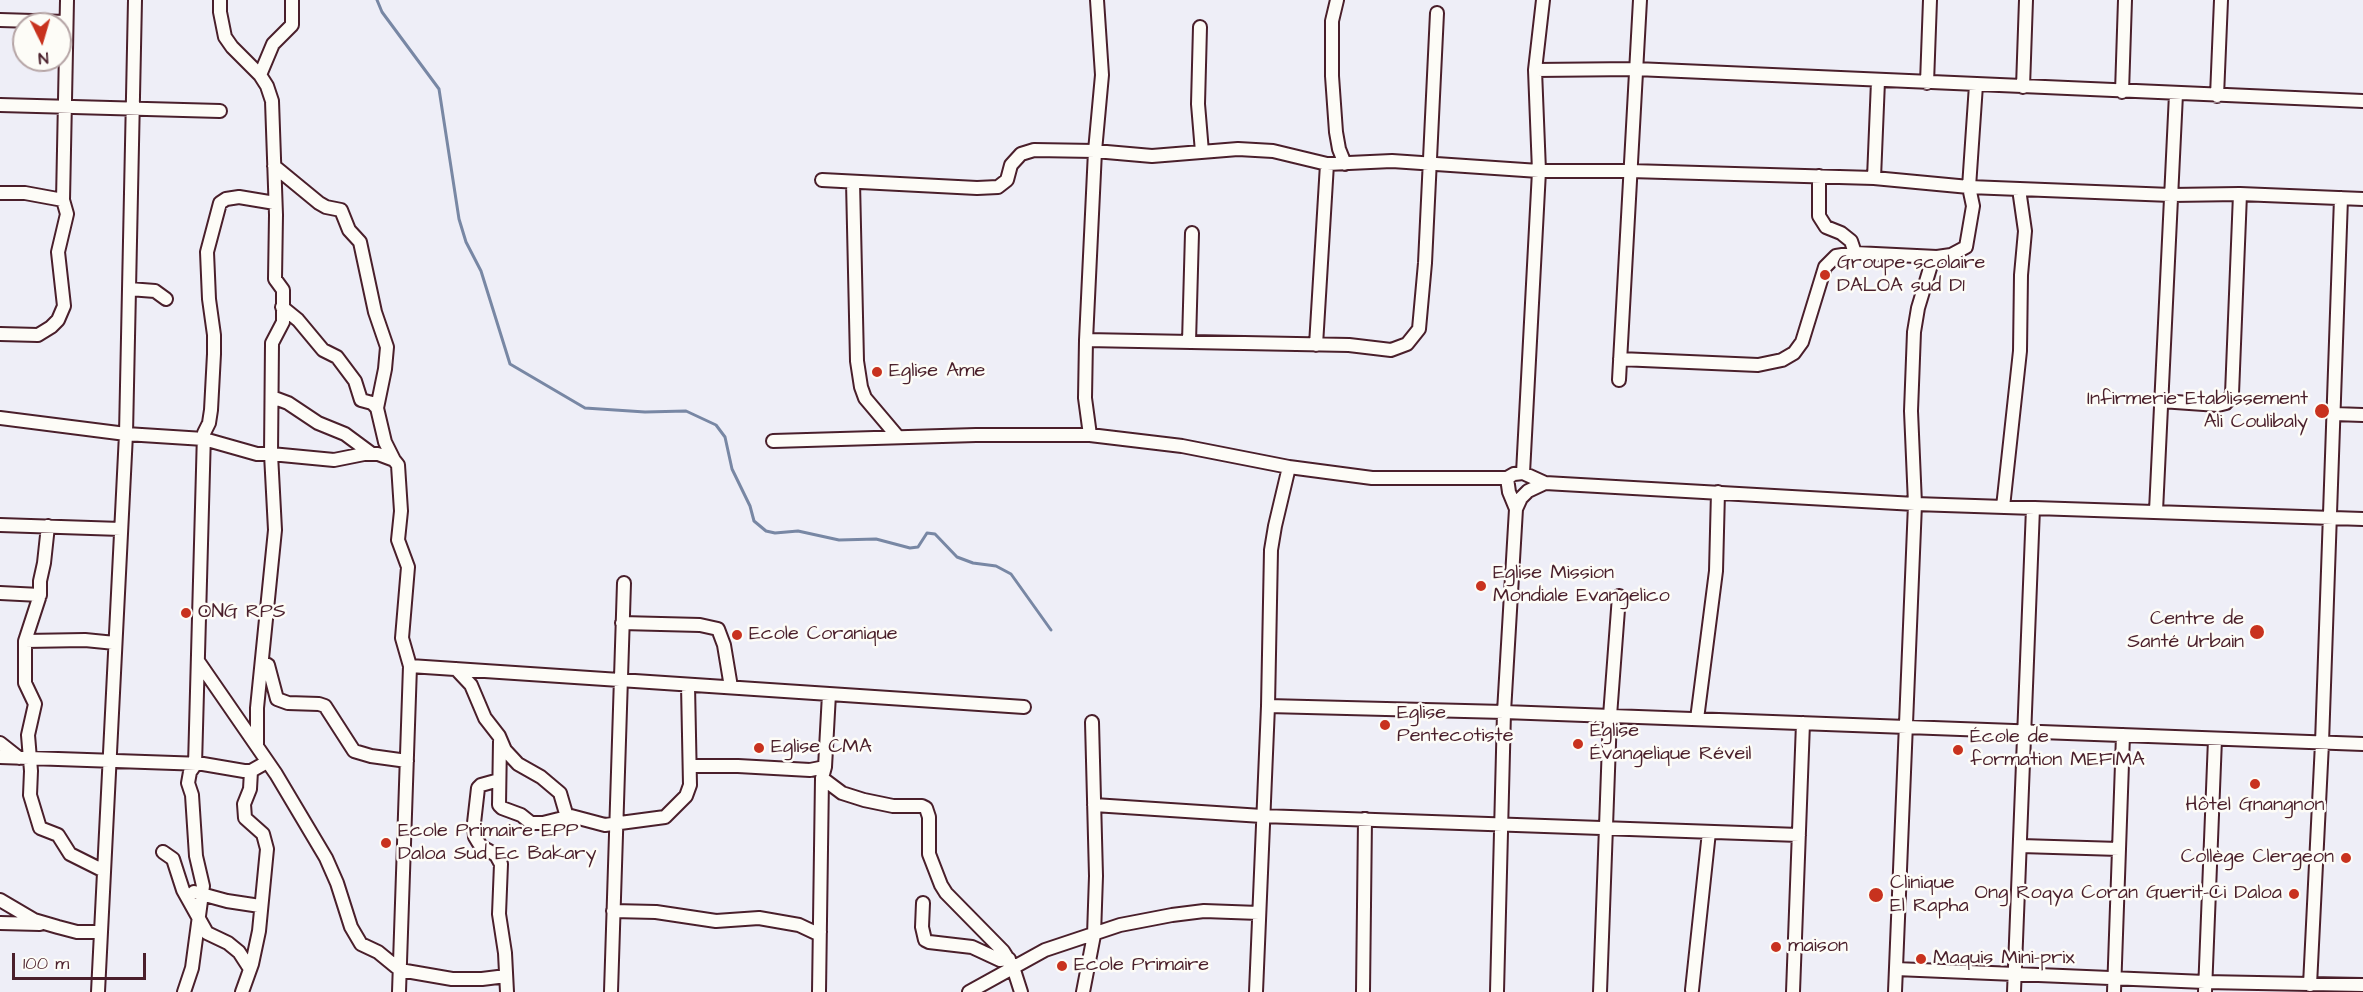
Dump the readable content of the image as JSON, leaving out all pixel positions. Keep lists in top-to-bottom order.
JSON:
{
  "places": [
    "Groupe scolaire DALOA sud D1",
    "Eglise Ame",
    "Infirmerie Etablissement Ali Coulibaly",
    "Eglise Mission Mondiale Evangelico",
    "ONG RPS",
    "Centre de Santé Urbain",
    "Ecole Coranique",
    "Eglise Pentecotiste",
    "Église Évangelique Réveil",
    "Eglise CMA",
    "École de formation MEFIMA",
    "Hôtel Gnangnon",
    "Ecole Primaire EPP Daloa Sud Ec Bakary",
    "Collège Clergeon",
    "Ong Roqya Coran Guerit-Ci Daloa",
    "Clinique El Rapha",
    "maison",
    "Maquis Mini-prix",
    "Ecole Primaire"
  ],
  "scale_bar": "100 m",
  "north": "bottom"
}
